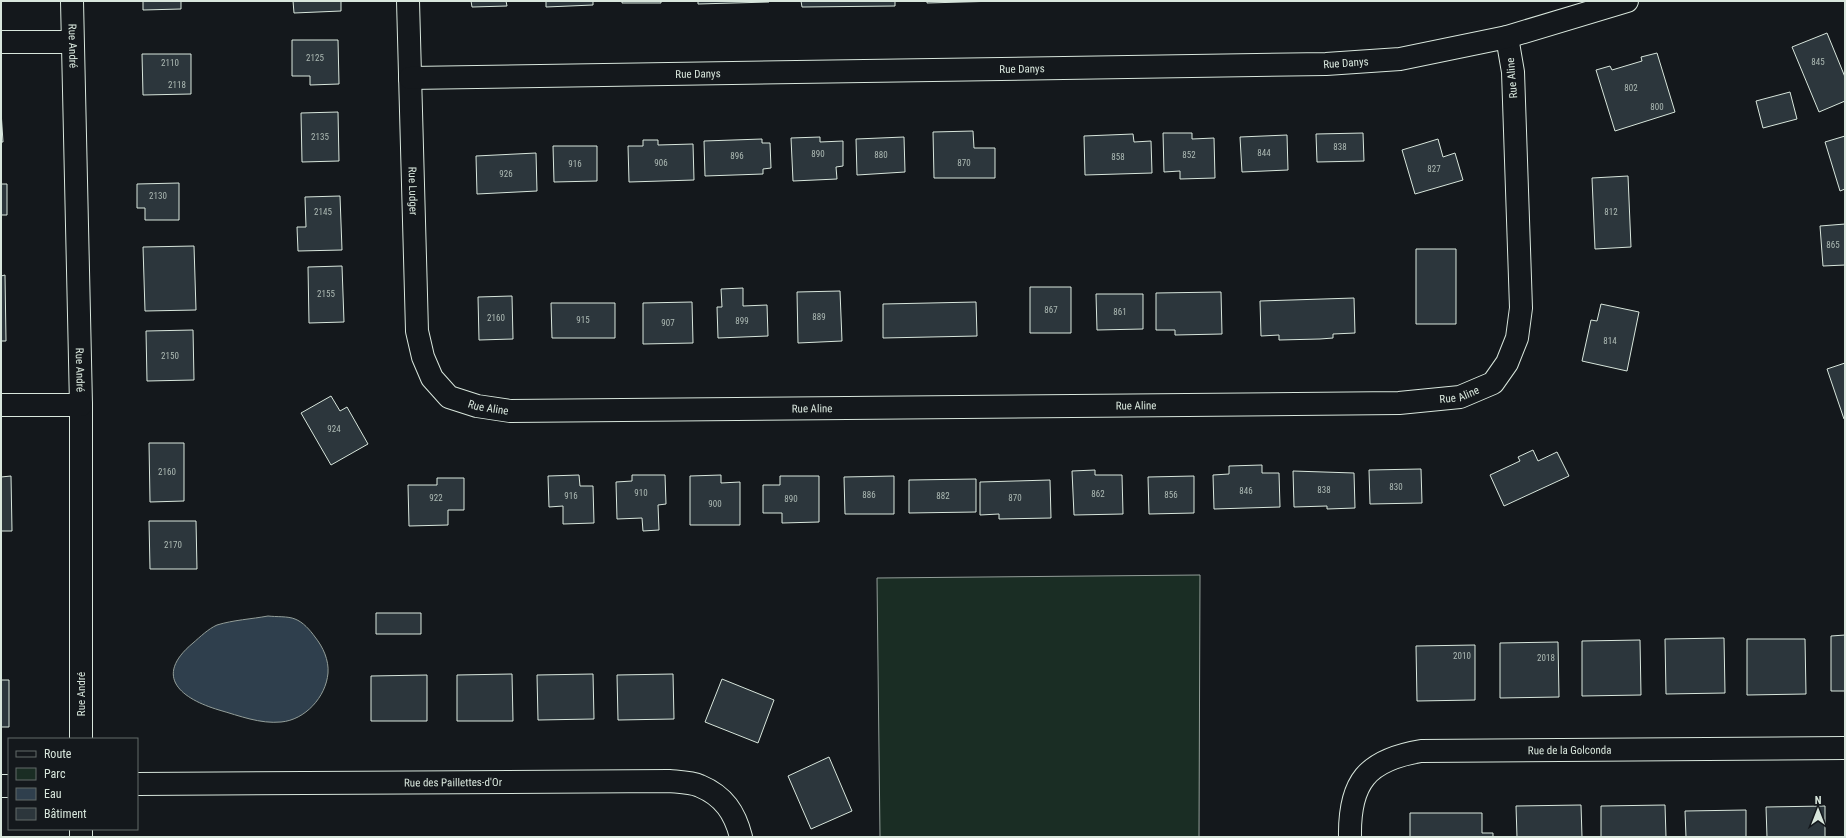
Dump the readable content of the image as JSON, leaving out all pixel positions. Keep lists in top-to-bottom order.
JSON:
{
  "streets": {
    "street": [
      "Rue André",
      "Rue Danys",
      "Rue Aline",
      "Rue Ludger",
      "Rue de la Golconda",
      "Rue des Paillettes-d'Or"
    ]
  },
  "crossings": [
    ["Rue Danys", "Rue Aline"],
    ["Rue Danys", "Rue Ludger"],
    ["Rue Aline", "Rue Ludger"]
  ],
  "house_numbers": [
    "2125",
    "845",
    "2110",
    "2118",
    "802",
    "800",
    "2135",
    "838",
    "844",
    "890",
    "880",
    "852",
    "896",
    "858",
    "906",
    "870",
    "916",
    "827",
    "926",
    "2130",
    "2145",
    "812",
    "865",
    "2155",
    "867",
    "861",
    "889",
    "2160",
    "915",
    "899",
    "907",
    "814",
    "2150",
    "924",
    "2160",
    "830",
    "838",
    "846",
    "910",
    "862",
    "886",
    "856",
    "916",
    "882",
    "922",
    "870",
    "890",
    "900",
    "2170",
    "2010",
    "2018"
  ],
  "legend": [
    "Route",
    "Parc",
    "Eau",
    "Bâtiment"
  ],
  "north": "top"
}
